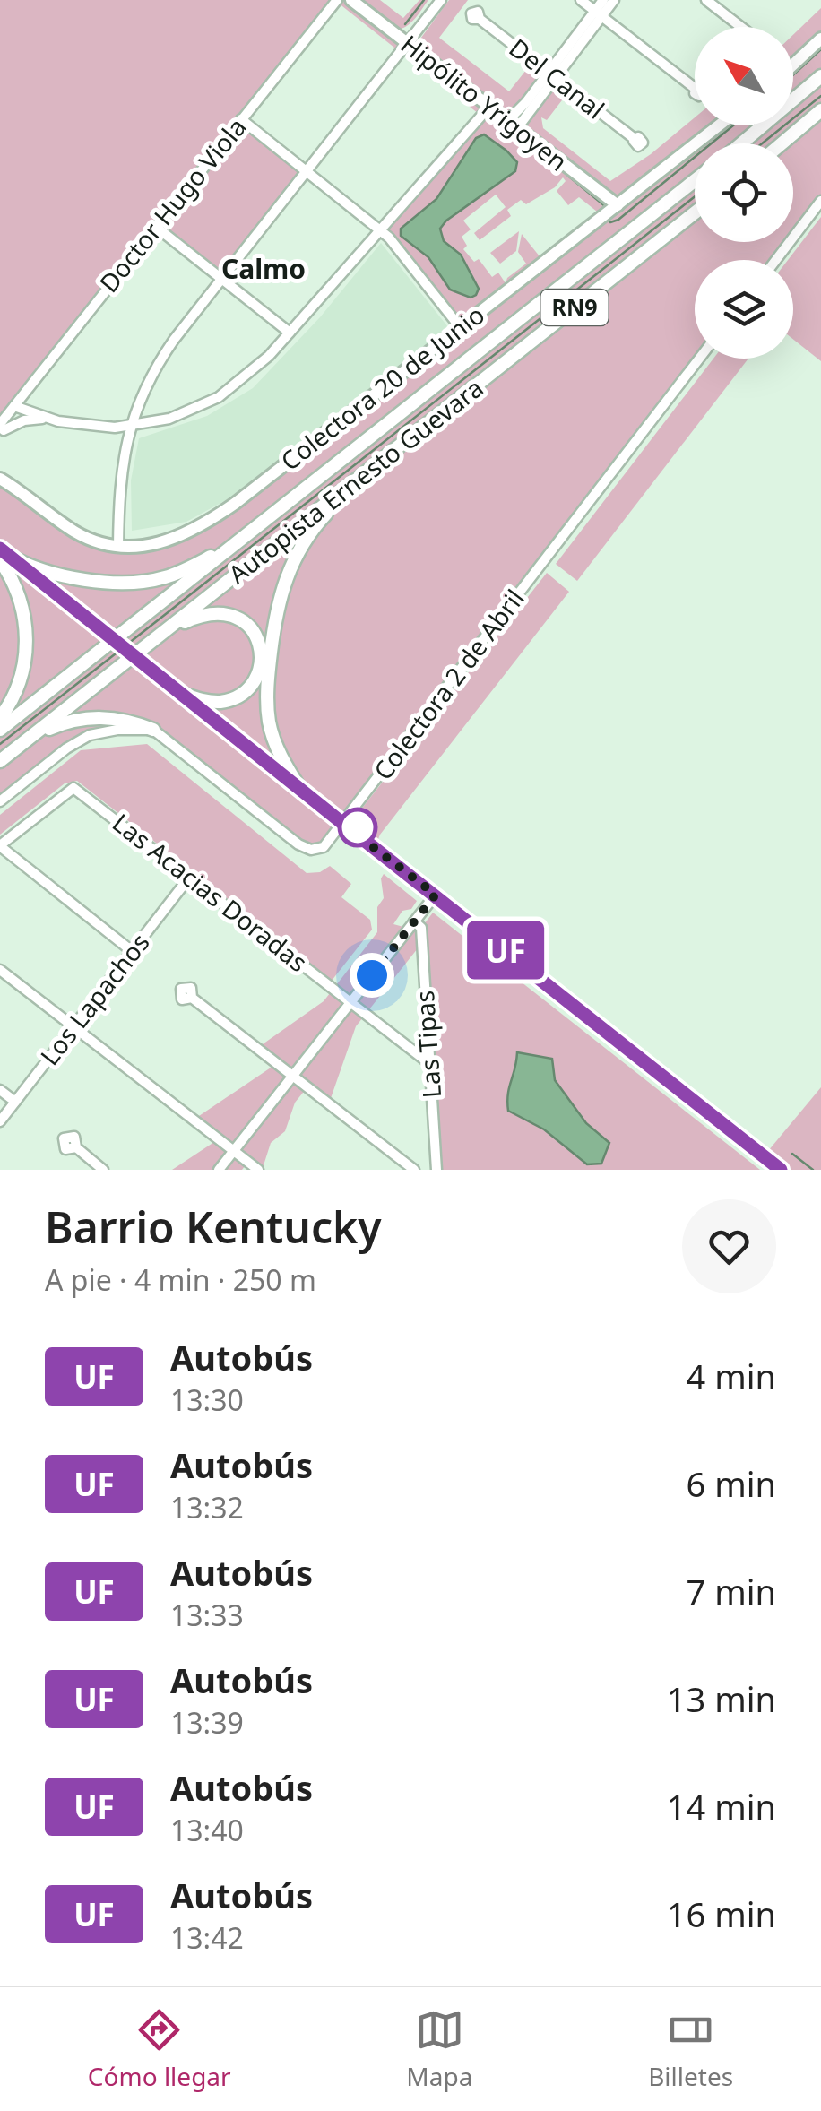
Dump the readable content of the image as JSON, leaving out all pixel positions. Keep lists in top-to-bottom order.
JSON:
{
  "streets": {
    "highway": ["RN9", "Autopista Ernesto Guevara"],
    "main road": ["Hipólito Yrigoyen", "Colectora 20 de Junio"],
    "street": [
      "Del Canal",
      "Doctor Hugo Viola",
      "Colectora 2 de Abril",
      "Las Acacias Doradas",
      "Los Lapachos",
      "Las Tipas"
    ]
  },
  "crossings": [
    ["Hipólito Yrigoyen", "Colectora 20 de Junio"],
    ["Las Acacias Doradas", "Los Lapachos"],
    ["Las Acacias Doradas", "Las Tipas"]
  ],
  "districts": ["Calmo"],
  "lines": ["bus line UF"],
  "north": "top left",
  "page": {
    "on_map": "UF",
    "heading": ["Barrio Kentucky", "A pie · 4 min · 250 m"],
    "list": [
      {
        "mark": "UF",
        "name": "Autobús",
        "note": "13:30",
        "value": "4 min"
      },
      {
        "mark": "UF",
        "name": "Autobús",
        "note": "13:32",
        "value": "6 min"
      },
      {
        "mark": "UF",
        "name": "Autobús",
        "note": "13:33",
        "value": "7 min"
      },
      {
        "mark": "UF",
        "name": "Autobús",
        "note": "13:39",
        "value": "13 min"
      },
      {
        "mark": "UF",
        "name": "Autobús",
        "note": "13:40",
        "value": "14 min"
      },
      {
        "mark": "UF",
        "name": "Autobús",
        "note": "13:42",
        "value": "16 min"
      }
    ],
    "tabs": ["Cómo llegar", "Mapa", "Billetes"]
  }
}
